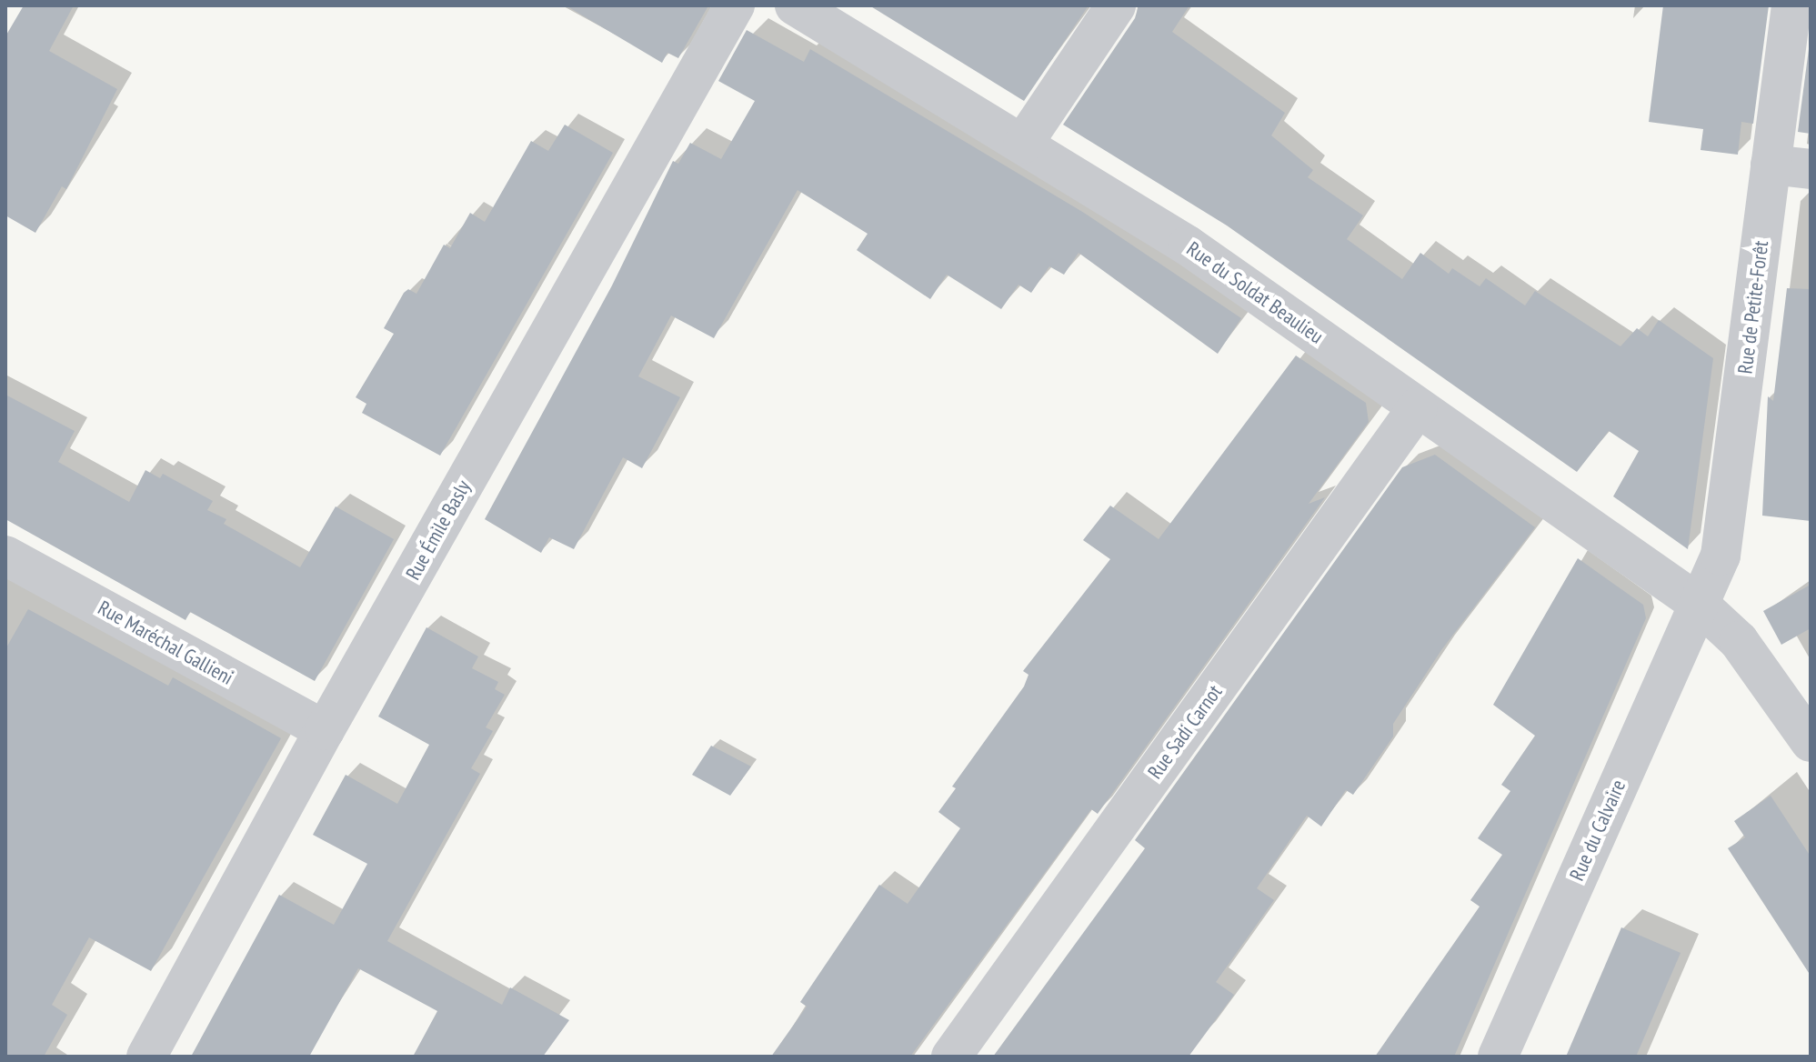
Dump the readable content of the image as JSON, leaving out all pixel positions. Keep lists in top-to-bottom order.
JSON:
{
  "streets": {
    "street": [
      "Rue du Soldat Beaulieu",
      "Rue de Petite-Forêt",
      "Rue Émile Basly",
      "Rue Maréchal Gallieni",
      "Rue Sadi Carnot",
      "Rue du Calvaire"
    ]
  },
  "crossings": [
    ["Rue du Soldat Beaulieu", "Rue de Petite-Forêt"],
    ["Rue du Soldat Beaulieu", "Rue Sadi Carnot"],
    ["Rue du Soldat Beaulieu", "Rue du Calvaire"],
    ["Rue de Petite-Forêt", "Rue du Calvaire"],
    ["Rue Émile Basly", "Rue Maréchal Gallieni"]
  ]
}
